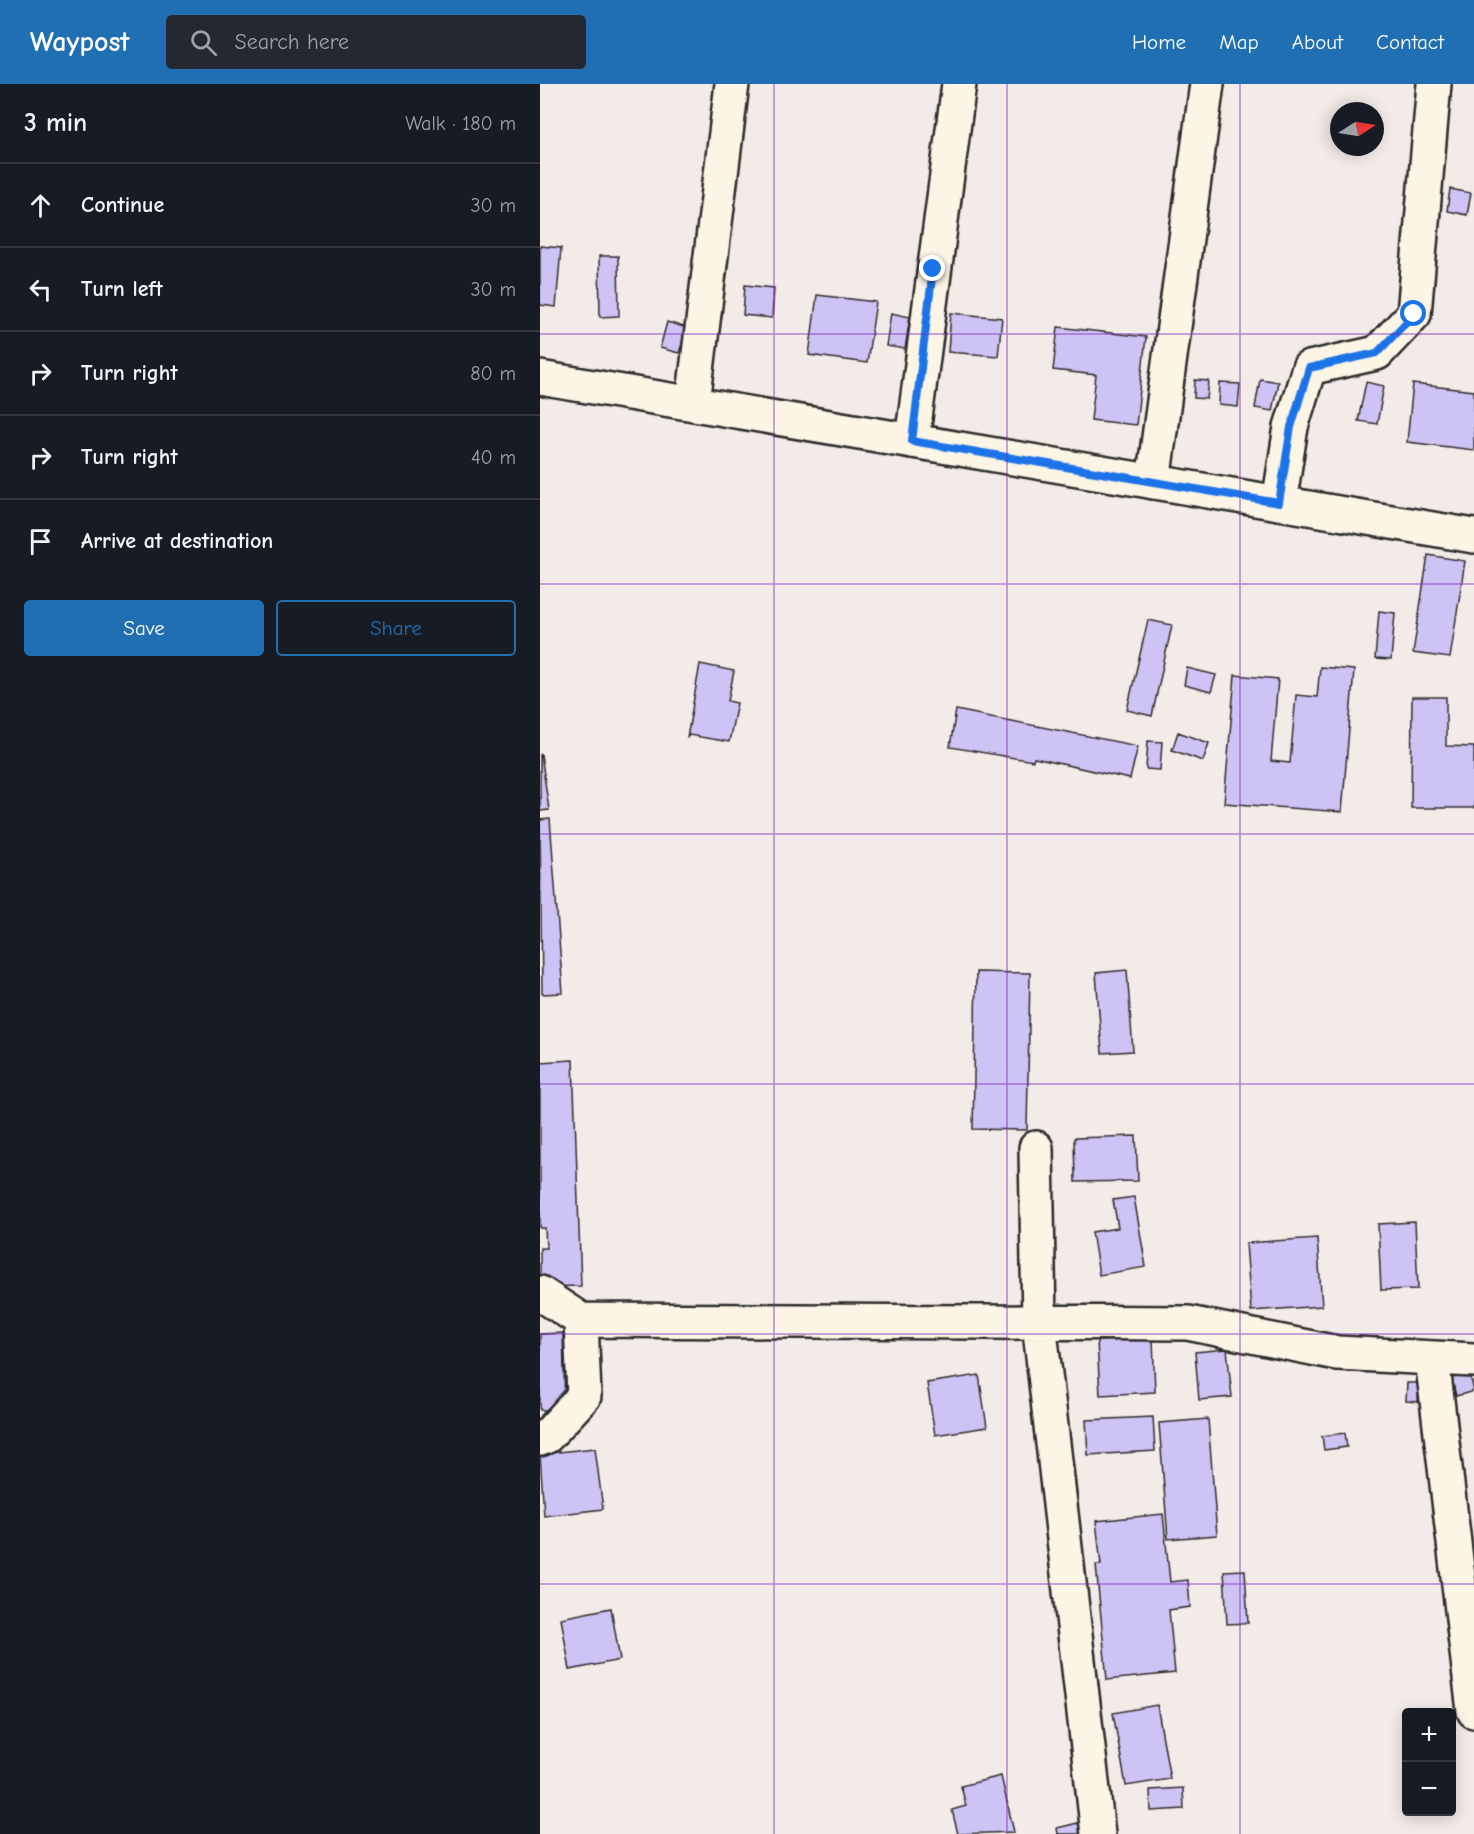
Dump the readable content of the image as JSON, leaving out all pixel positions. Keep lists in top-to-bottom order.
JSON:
{
  "north": "right",
  "page": {
    "header": "Waypost",
    "search": "Search here",
    "nav": [
      "Home",
      "Map",
      "About",
      "Contact"
    ],
    "heading": ["3 min", "Walk · 180 m"],
    "list": [
      ["Continue", "30 m"],
      ["Turn left", "30 m"],
      ["Turn right", "80 m"],
      ["Turn right", "40 m"],
      "Arrive at destination"
    ],
    "buttons": ["Save", "Share"],
    "map_buttons": ["+", "−"]
  }
}
